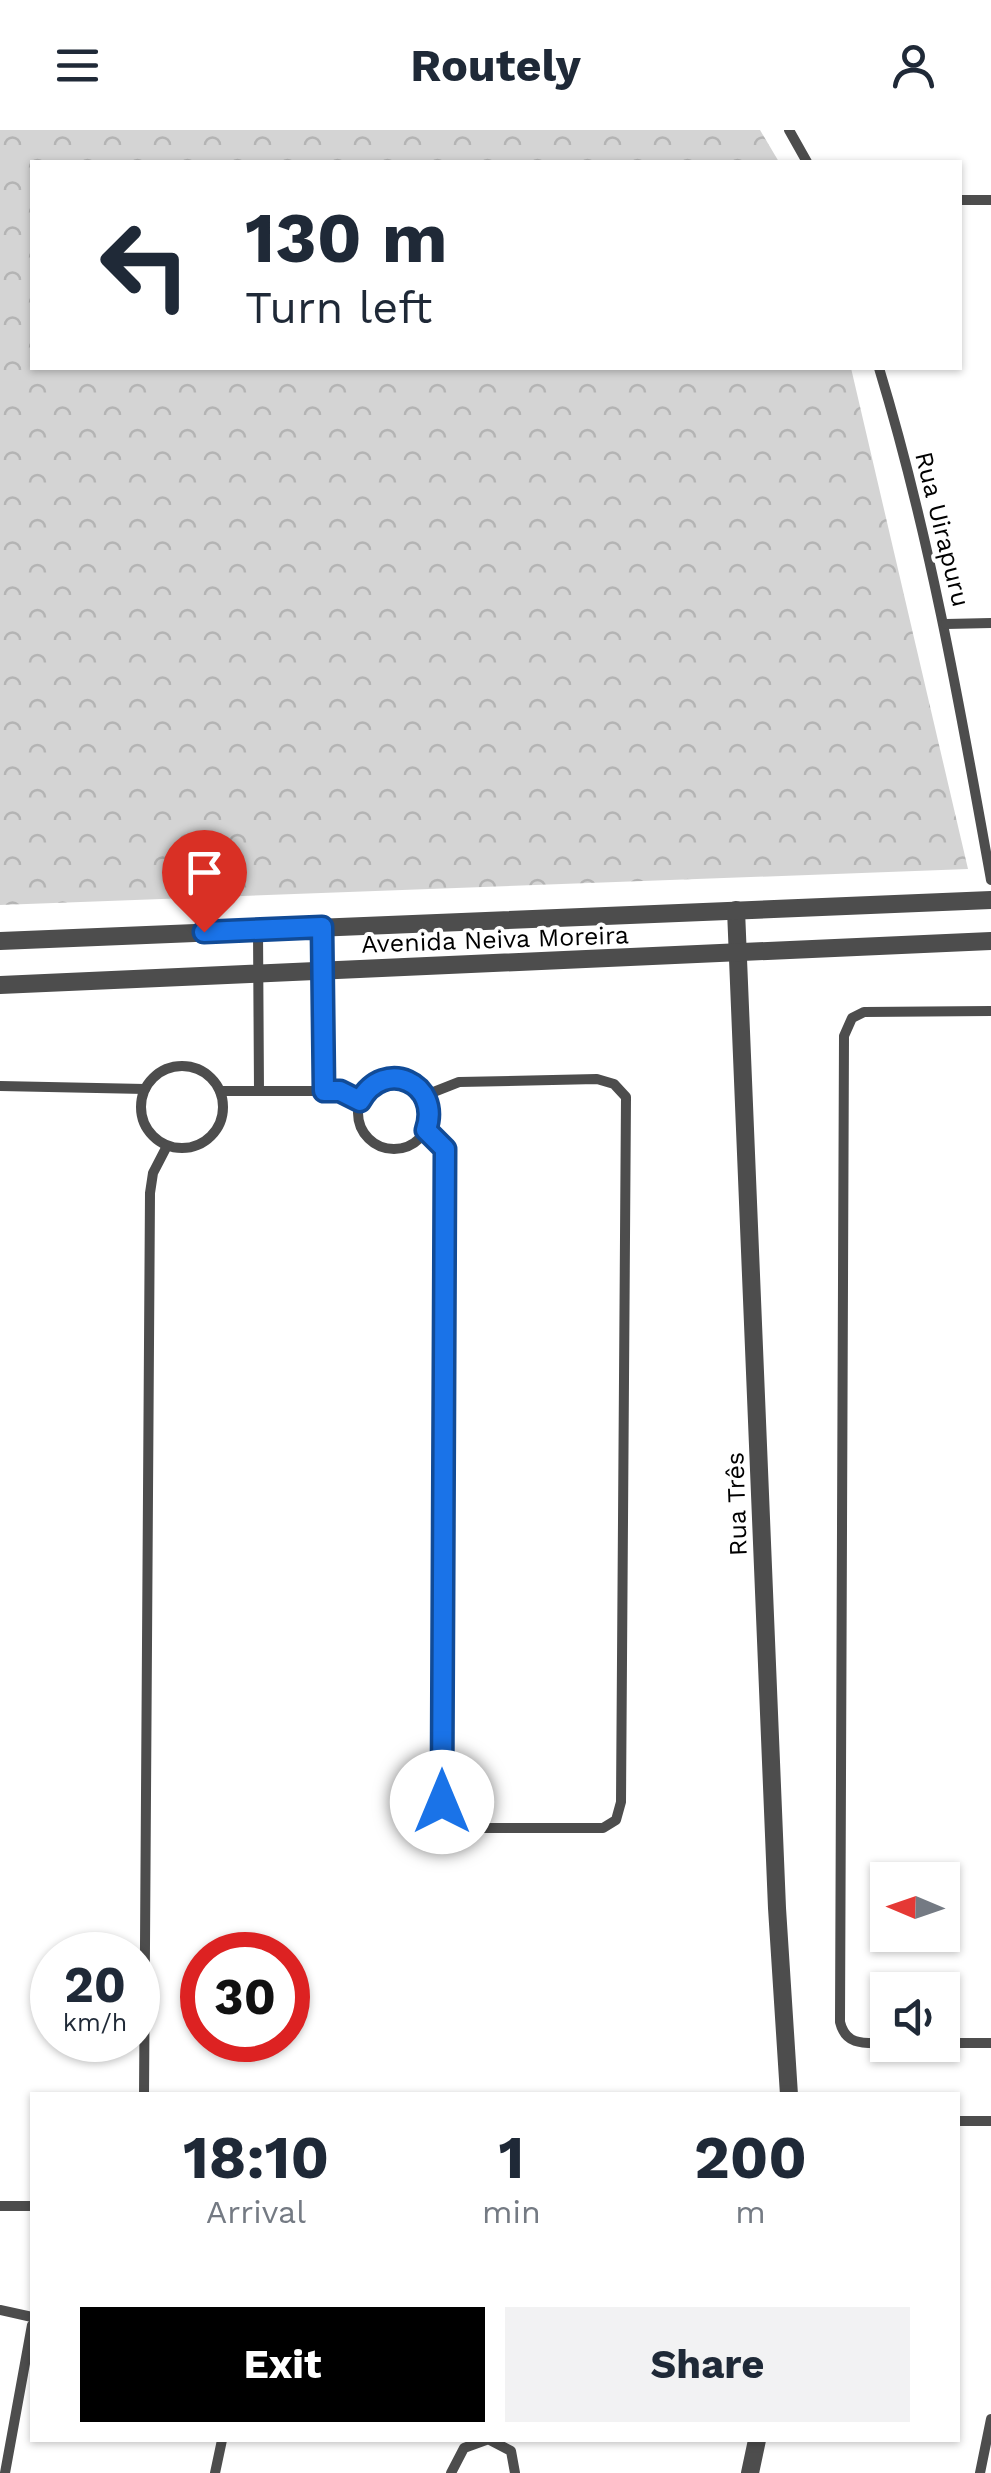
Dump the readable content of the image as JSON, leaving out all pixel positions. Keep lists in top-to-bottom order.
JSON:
{
  "streets": {
    "street": ["Rua Uirapuru", "Avenida Neiva Moreira", "Rua Três"]
  },
  "crossings": [
    ["Avenida Neiva Moreira", "Rua Três"]
  ],
  "north": "left",
  "page": {
    "header": "Routely",
    "turn": ["130 m", "Turn left"],
    "speed": "20 km/h",
    "limit": "30",
    "eta": [
      "18:10",
      "Arrival",
      "1",
      "min",
      "200",
      "m"
    ],
    "buttons": ["Exit", "Share"]
  }
}
